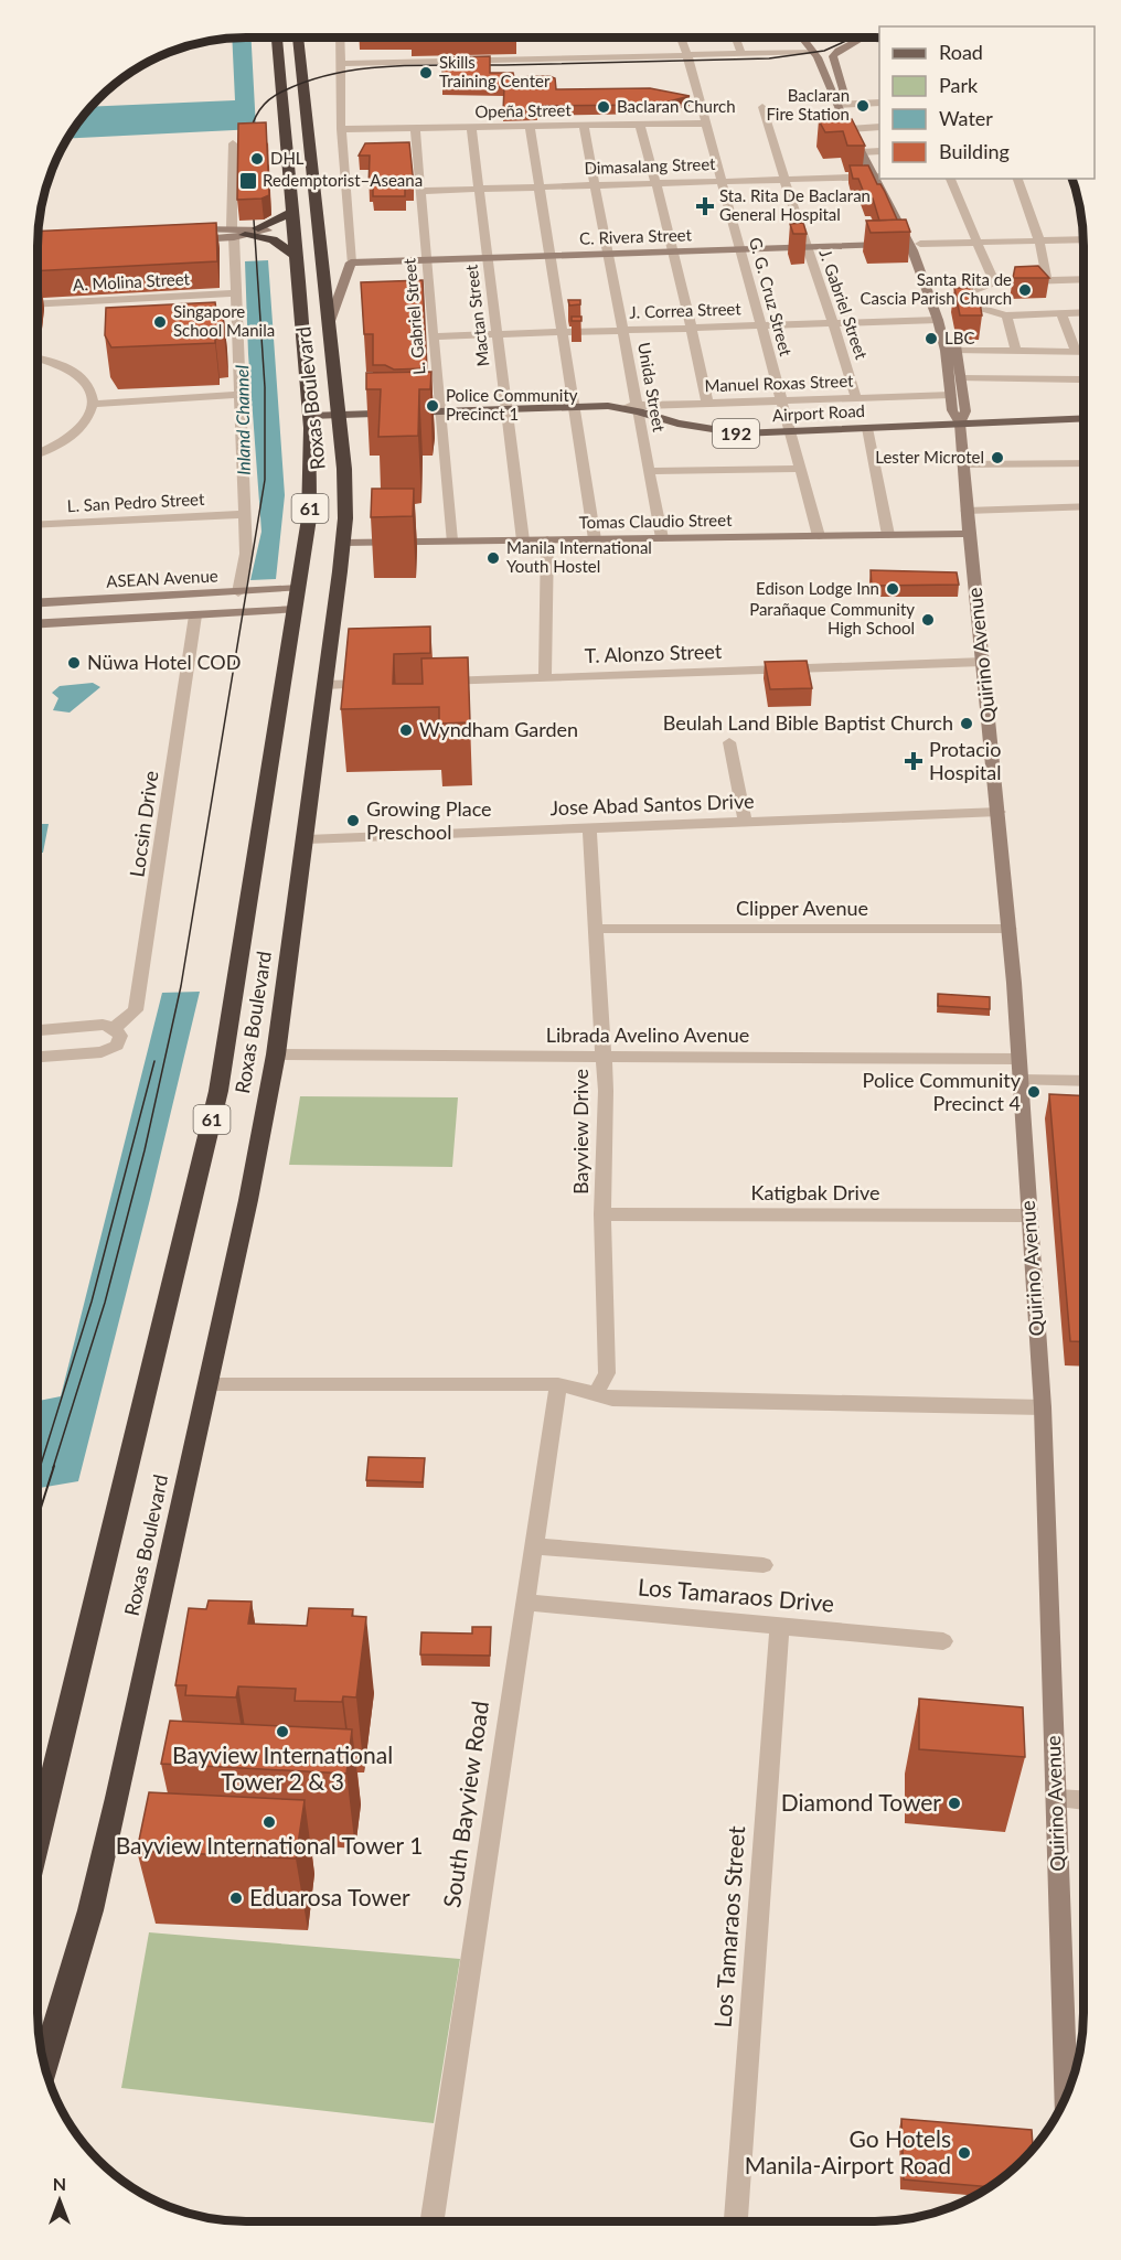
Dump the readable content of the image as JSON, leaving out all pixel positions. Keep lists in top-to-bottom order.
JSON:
{
  "streets": {
    "highway": ["Roxas Boulevard", "61"],
    "main road": [
      "C. Rivera Street",
      "Airport Road",
      "192",
      "Tomas Claudio Street",
      "ASEAN Avenue",
      "Quirino Avenue"
    ],
    "street": [
      "Opeña Street",
      "Dimasalang Street",
      "A. Molina Street",
      "G. G. Cruz Street",
      "J. Gabriel Street",
      "J. Correa Street",
      "Mactan Street",
      "L. Gabriel Street",
      "Manuel Roxas Street",
      "Unida Street",
      "L. San Pedro Street",
      "T. Alonzo Street",
      "Jose Abad Santos Drive",
      "Locsin Drive",
      "Clipper Avenue",
      "Librada Avelino Avenue",
      "Bayview Drive",
      "Katigbak Drive",
      "Los Tamaraos Drive",
      "South Bayview Road",
      "Los Tamaraos Street"
    ]
  },
  "crossings": [
    ["Opeña Street", "G. G. Cruz Street"],
    ["Opeña Street", "Mactan Street"],
    ["Opeña Street", "L. Gabriel Street"],
    ["Opeña Street", "Unida Street"],
    ["Dimasalang Street", "G. G. Cruz Street"],
    ["Dimasalang Street", "J. Gabriel Street"],
    ["Dimasalang Street", "Mactan Street"],
    ["Dimasalang Street", "L. Gabriel Street"],
    ["Dimasalang Street", "Unida Street"],
    ["C. Rivera Street", "G. G. Cruz Street"],
    ["C. Rivera Street", "J. Gabriel Street"],
    ["C. Rivera Street", "Mactan Street"],
    ["C. Rivera Street", "L. Gabriel Street"],
    ["C. Rivera Street", "Unida Street"],
    ["C. Rivera Street", "Quirino Avenue"],
    ["G. G. Cruz Street", "J. Correa Street"],
    ["G. G. Cruz Street", "Manuel Roxas Street"],
    ["G. G. Cruz Street", "Airport Road"],
    ["G. G. Cruz Street", "Tomas Claudio Street"],
    ["J. Gabriel Street", "J. Correa Street"],
    ["J. Gabriel Street", "Manuel Roxas Street"],
    ["J. Correa Street", "Mactan Street"],
    ["J. Correa Street", "L. Gabriel Street"],
    ["J. Correa Street", "Unida Street"],
    ["J. Correa Street", "Quirino Avenue"],
    ["Mactan Street", "Airport Road"],
    ["Mactan Street", "Tomas Claudio Street"],
    ["L. Gabriel Street", "Airport Road"],
    ["L. Gabriel Street", "Tomas Claudio Street"],
    ["Manuel Roxas Street", "Unida Street"],
    ["Manuel Roxas Street", "Airport Road"],
    ["Manuel Roxas Street", "Quirino Avenue"],
    ["Unida Street", "Airport Road"],
    ["Unida Street", "Tomas Claudio Street"],
    ["Roxas Boulevard", "Airport Road"],
    ["Roxas Boulevard", "Tomas Claudio Street"],
    ["Roxas Boulevard", "ASEAN Avenue"],
    ["Roxas Boulevard", "Jose Abad Santos Drive"],
    ["Roxas Boulevard", "Librada Avelino Avenue"],
    ["Airport Road", "Quirino Avenue"],
    ["Tomas Claudio Street", "Quirino Avenue"],
    ["ASEAN Avenue", "Locsin Drive"],
    ["T. Alonzo Street", "Quirino Avenue"],
    ["Quirino Avenue", "Jose Abad Santos Drive"],
    ["Quirino Avenue", "Clipper Avenue"],
    ["Quirino Avenue", "Librada Avelino Avenue"],
    ["Quirino Avenue", "Katigbak Drive"],
    ["Jose Abad Santos Drive", "Bayview Drive"],
    ["Clipper Avenue", "Bayview Drive"],
    ["Librada Avelino Avenue", "Bayview Drive"],
    ["Bayview Drive", "Katigbak Drive"],
    ["Los Tamaraos Drive", "South Bayview Road"],
    ["Los Tamaraos Drive", "Los Tamaraos Street"]
  ],
  "water": ["Inland Channel"],
  "places": {
    "other": [
      "Skills Training Center",
      "Baclaran Fire Station",
      "Baclaran Church",
      "DHL",
      "Santa Rita de Cascia Parish Church",
      "Singapore School Manila",
      "LBC",
      "Police Community Precinct 1",
      "Lester Microtel",
      "Manila International Youth Hostel",
      "Edison Lodge Inn",
      "Parañaque Community High School",
      "Nüwa Hotel COD",
      "Beulah Land Bible Baptist Church",
      "Wyndham Garden",
      "Growing Place Preschool",
      "Police Community Precinct 4",
      "Bayview International Tower 2 & 3",
      "Diamond Tower",
      "Bayview International Tower 1",
      "Eduarosa Tower",
      "Go Hotels Manila-Airport Road"
    ],
    "transit": ["Redemptorist–Aseana"],
    "health": ["Sta. Rita De Baclaran General Hospital", "Protacio Hospital"]
  },
  "legend": [
    "Road",
    "Park",
    "Water",
    "Building"
  ],
  "north": "top"
}
